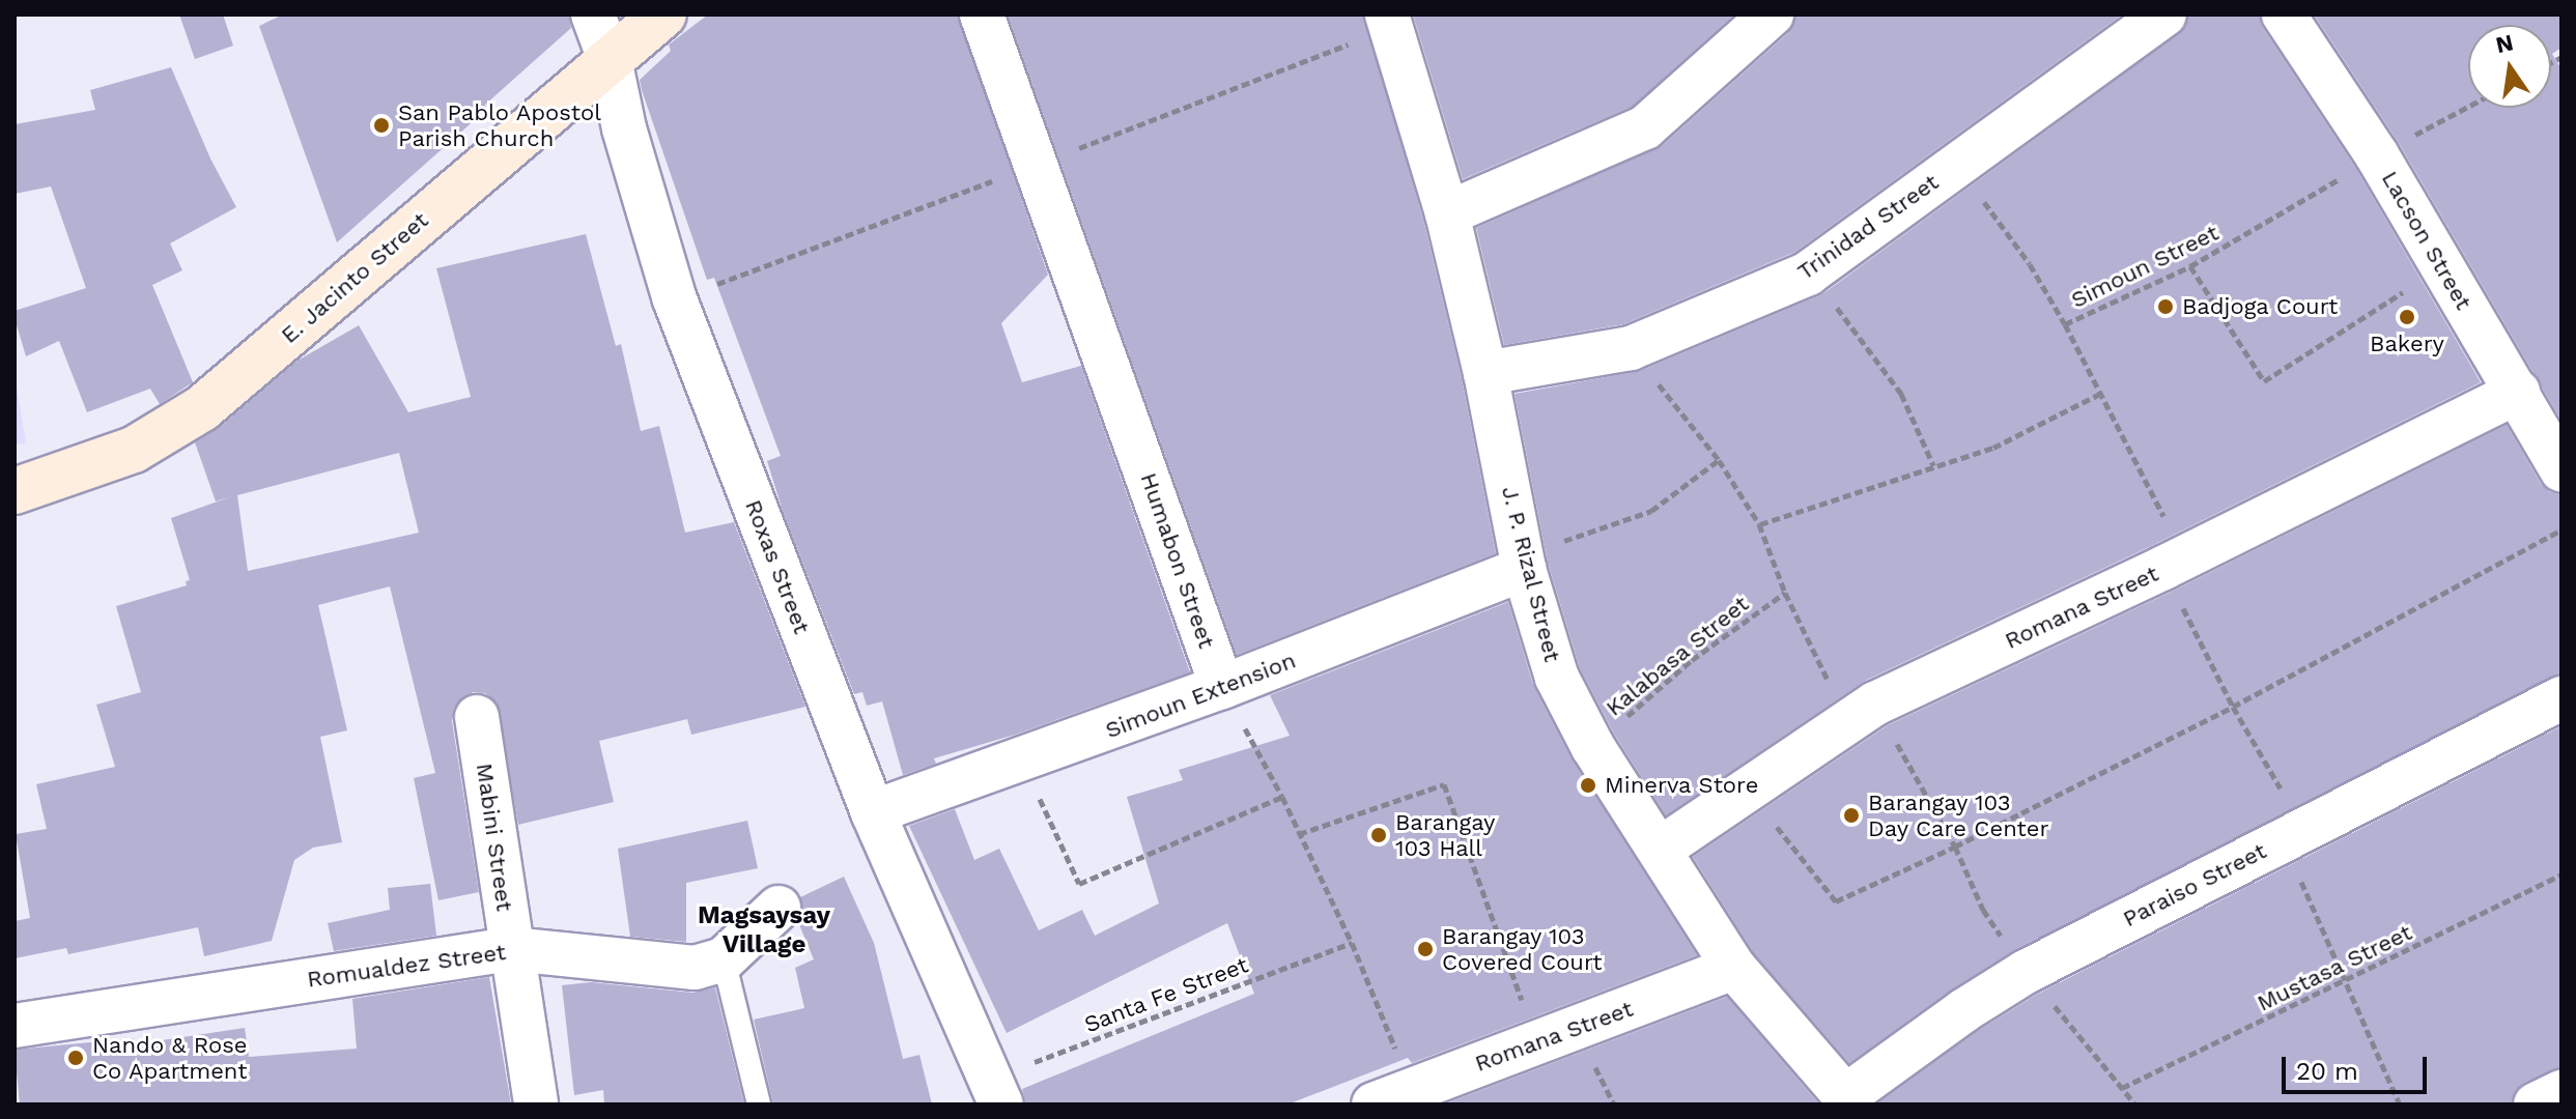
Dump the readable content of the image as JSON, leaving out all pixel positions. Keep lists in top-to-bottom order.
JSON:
{
  "streets": {
    "street": [
      "Trinidad Street",
      "Lacson Street",
      "E. Jacinto Street",
      "Humabon Street",
      "Roxas Street",
      "J. P. Rizal Street",
      "Romana Street",
      "Simoun Extension",
      "Mabini Street",
      "Paraiso Street",
      "Romualdez Street"
    ],
    "path": [
      "Simoun Street",
      "Kalabasa Street",
      "Mustasa Street",
      "Santa Fe Street"
    ]
  },
  "crossings": [
    ["Trinidad Street", "J. P. Rizal Street"],
    ["Lacson Street", "Simoun Street"],
    ["Lacson Street", "Romana Street"],
    ["Simoun Street", "Romana Street"],
    ["Simoun Street", "Paraiso Street"],
    ["Simoun Street", "Mustasa Street"],
    ["E. Jacinto Street", "Roxas Street"],
    ["Humabon Street", "Simoun Extension"],
    ["Roxas Street", "Simoun Extension"],
    ["Roxas Street", "Santa Fe Street"],
    ["J. P. Rizal Street", "Romana Street"],
    ["J. P. Rizal Street", "Kalabasa Street"],
    ["J. P. Rizal Street", "Simoun Extension"],
    ["J. P. Rizal Street", "Paraiso Street"],
    ["Mabini Street", "Romualdez Street"]
  ],
  "districts": ["Magsaysay Village"],
  "places": [
    "San Pablo Apostol Parish Church",
    "Badjoga Court",
    "Bakery",
    "Minerva Store",
    "Barangay 103 Day Care Center",
    "Barangay 103 Hall",
    "Barangay 103 Covered Court",
    "Nando & Rose Co Apartment"
  ],
  "scale_bar": "20 m",
  "north": "top"
}
